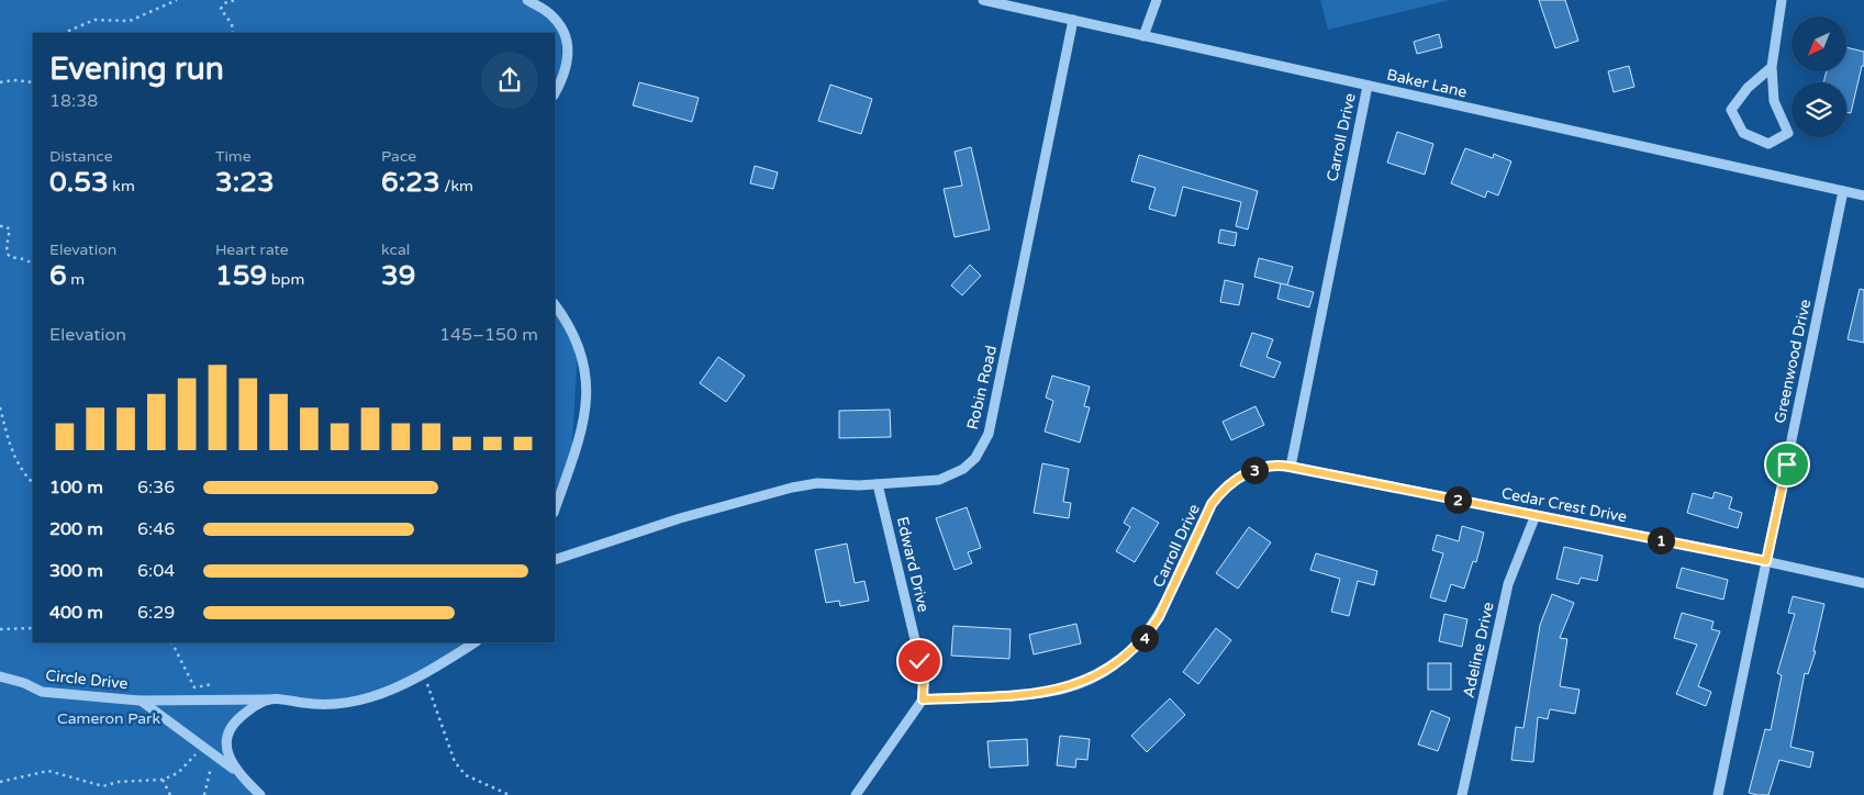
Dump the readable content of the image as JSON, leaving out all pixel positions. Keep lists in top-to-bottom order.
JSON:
{
  "streets": {
    "street": [
      "Baker Lane",
      "Carroll Drive",
      "Greenwood Drive",
      "Robin Road",
      "Cedar Crest Drive",
      "Edward Drive",
      "Adeline Drive",
      "Circle Drive"
    ]
  },
  "crossings": [
    ["Baker Lane", "Carroll Drive"],
    ["Baker Lane", "Greenwood Drive"],
    ["Baker Lane", "Robin Road"],
    ["Carroll Drive", "Cedar Crest Drive"],
    ["Carroll Drive", "Edward Drive"],
    ["Greenwood Drive", "Cedar Crest Drive"],
    ["Robin Road", "Edward Drive"],
    ["Cedar Crest Drive", "Adeline Drive"]
  ],
  "parks": ["Cameron Park"],
  "north": "bottom left",
  "page": {
    "heading": ["Evening run", "18:38"],
    "stats": [
      ["Distance", "0.53 km"],
      ["Time", "3:23"],
      ["Pace", "6:23 /km"],
      ["Elevation", "6 m"],
      ["Heart rate", "159 bpm"],
      ["kcal", "39"]
    ],
    "chart": ["Elevation", "145–150 m"],
    "pins": [
      "3",
      "2",
      "1",
      "4"
    ],
    "list": [
      {
        "name": "100 m",
        "note": "6:36"
      },
      {
        "name": "200 m",
        "note": "6:46"
      },
      {
        "name": "300 m",
        "note": "6:04"
      },
      {
        "name": "400 m",
        "note": "6:29"
      }
    ]
  }
}
